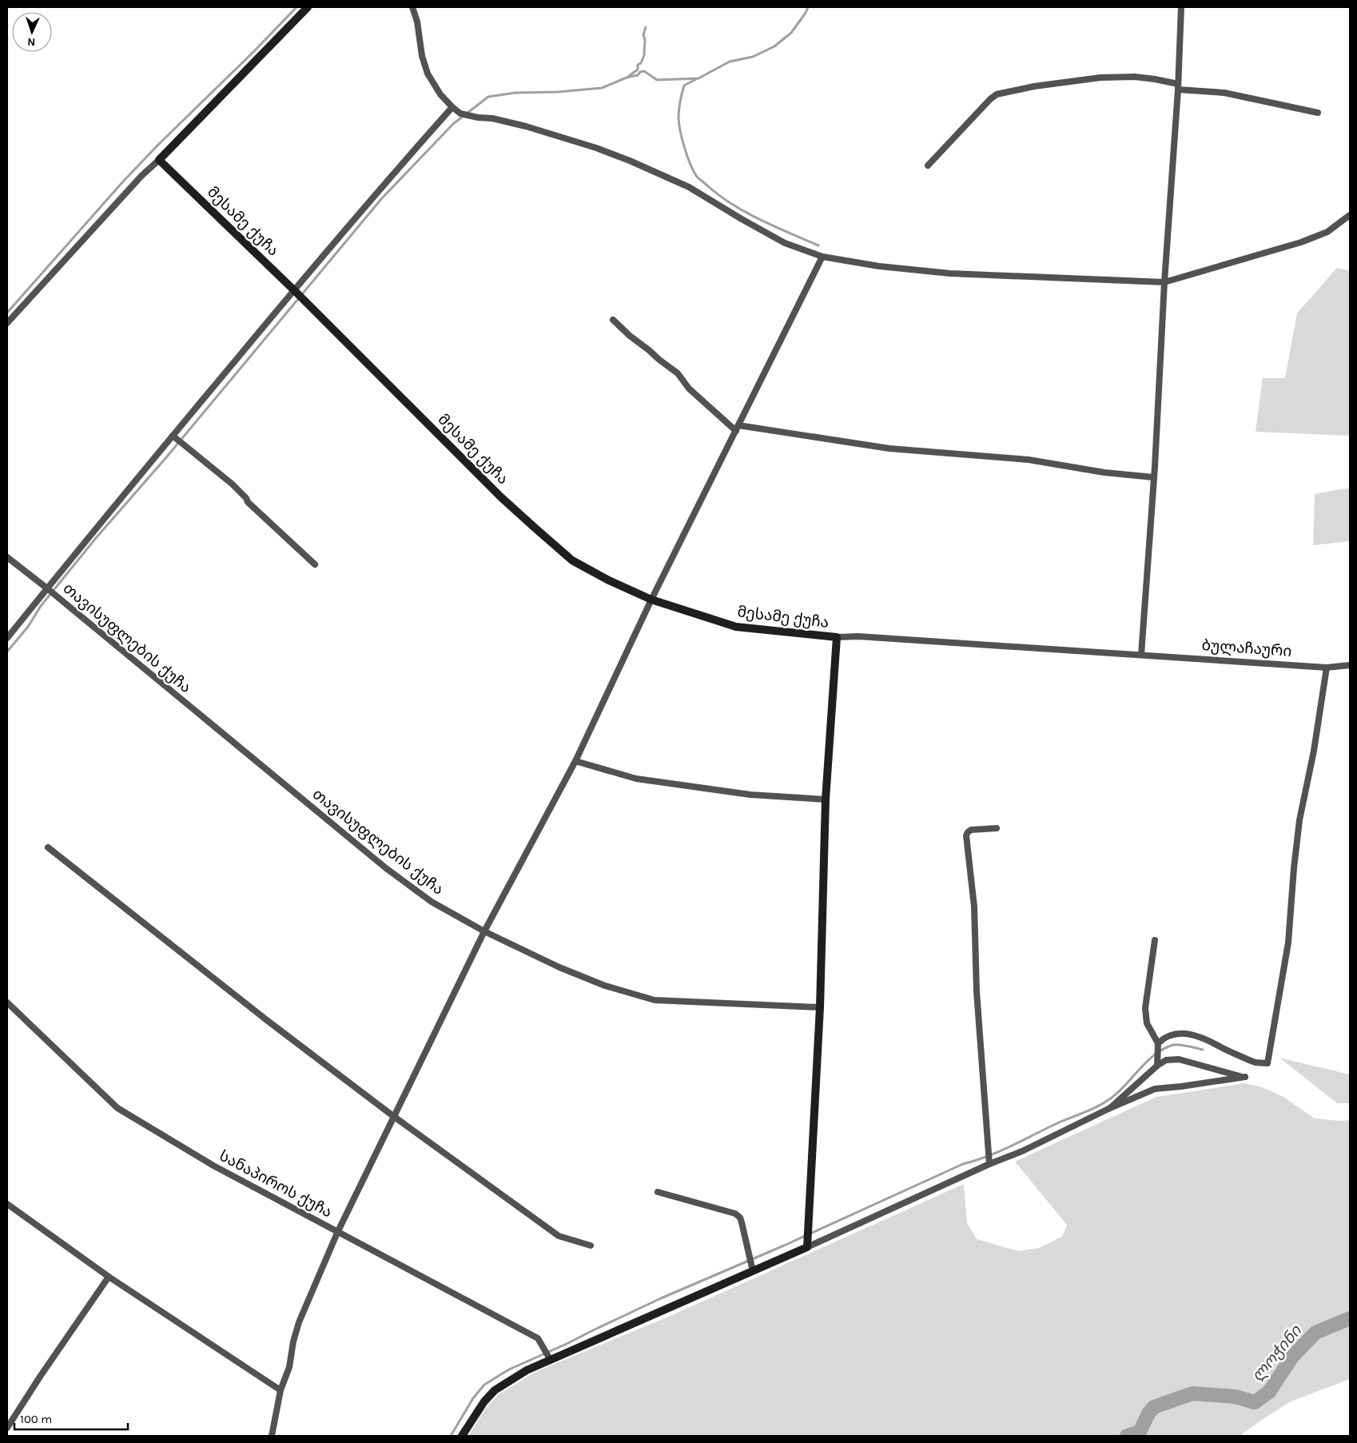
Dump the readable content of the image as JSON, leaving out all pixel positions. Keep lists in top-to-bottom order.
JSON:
{
  "streets": {
    "street": [
      "მესამე ქუჩა",
      "თავისუფლების ქუჩა",
      "ბულაჩაური",
      "სანაპიროს ქუჩა"
    ]
  },
  "crossings": [
    ["მესამე ქუჩა", "ბულაჩაური"]
  ],
  "water": ["ლოჭინი"],
  "scale_bar": "100 m",
  "north": "bottom"
}
